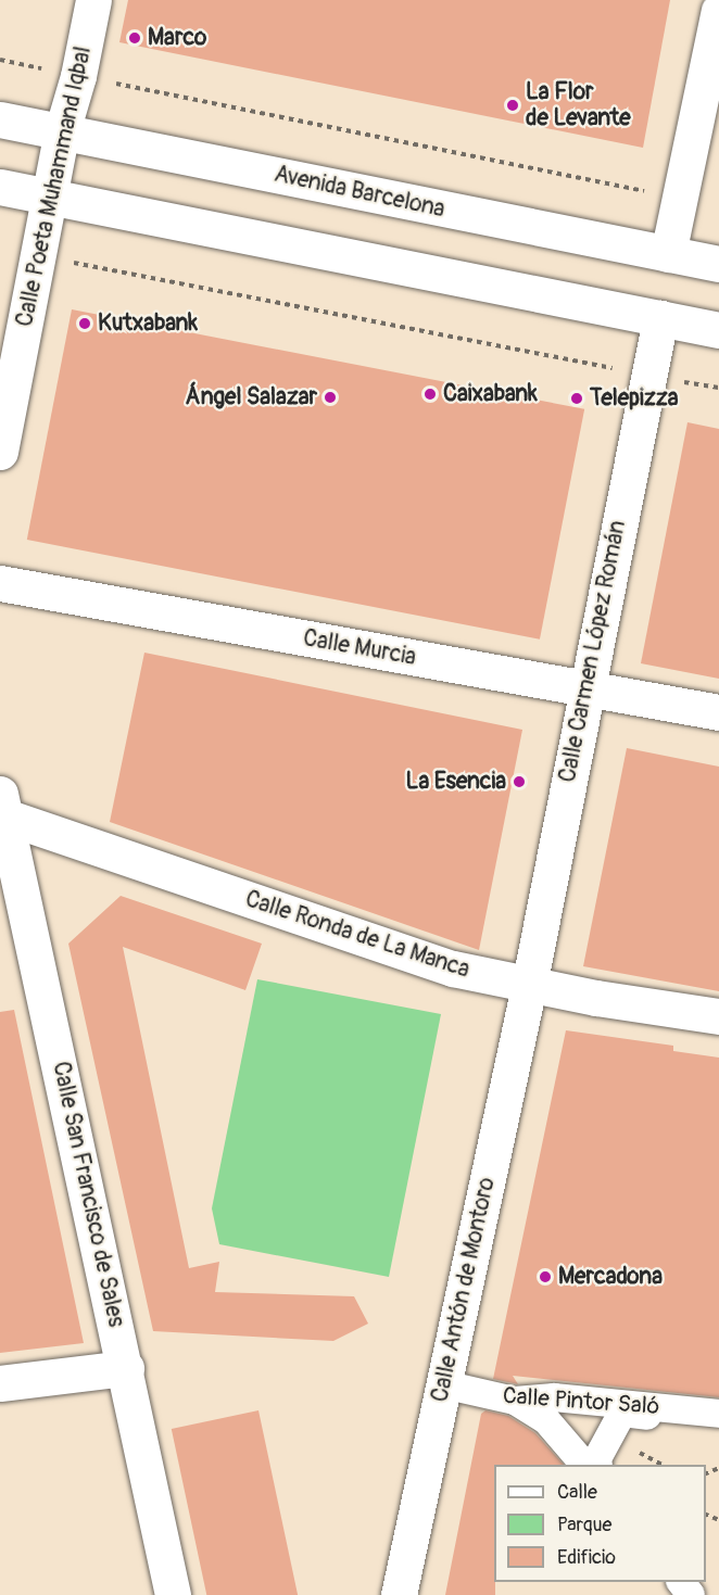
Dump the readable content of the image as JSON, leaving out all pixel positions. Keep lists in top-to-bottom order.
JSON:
{
  "streets": {
    "street": [
      "Calle Poeta Muhammand Iqbal",
      "Avenida Barcelona",
      "Calle Murcia",
      "Calle Carmen López Román",
      "Calle Ronda de La Manca",
      "Calle San Francisco de Sales",
      "Calle Antón de Montoro",
      "Calle Pintor Saló"
    ]
  },
  "crossings": [
    ["Calle Poeta Muhammand Iqbal", "Avenida Barcelona"],
    ["Calle Murcia", "Calle Carmen López Román"],
    ["Calle Carmen López Román", "Calle Ronda de La Manca"],
    ["Calle Carmen López Román", "Calle Antón de Montoro"],
    ["Calle Ronda de La Manca", "Calle San Francisco de Sales"],
    ["Calle Ronda de La Manca", "Calle Antón de Montoro"],
    ["Calle Antón de Montoro", "Calle Pintor Saló"]
  ],
  "places": [
    "Marco",
    "La Flor de Levante",
    "Kutxabank",
    "Caixabank",
    "Ángel Salazar",
    "Telepizza",
    "La Esencia",
    "Mercadona"
  ],
  "legend": ["Calle", "Parque", "Edificio"]
}
